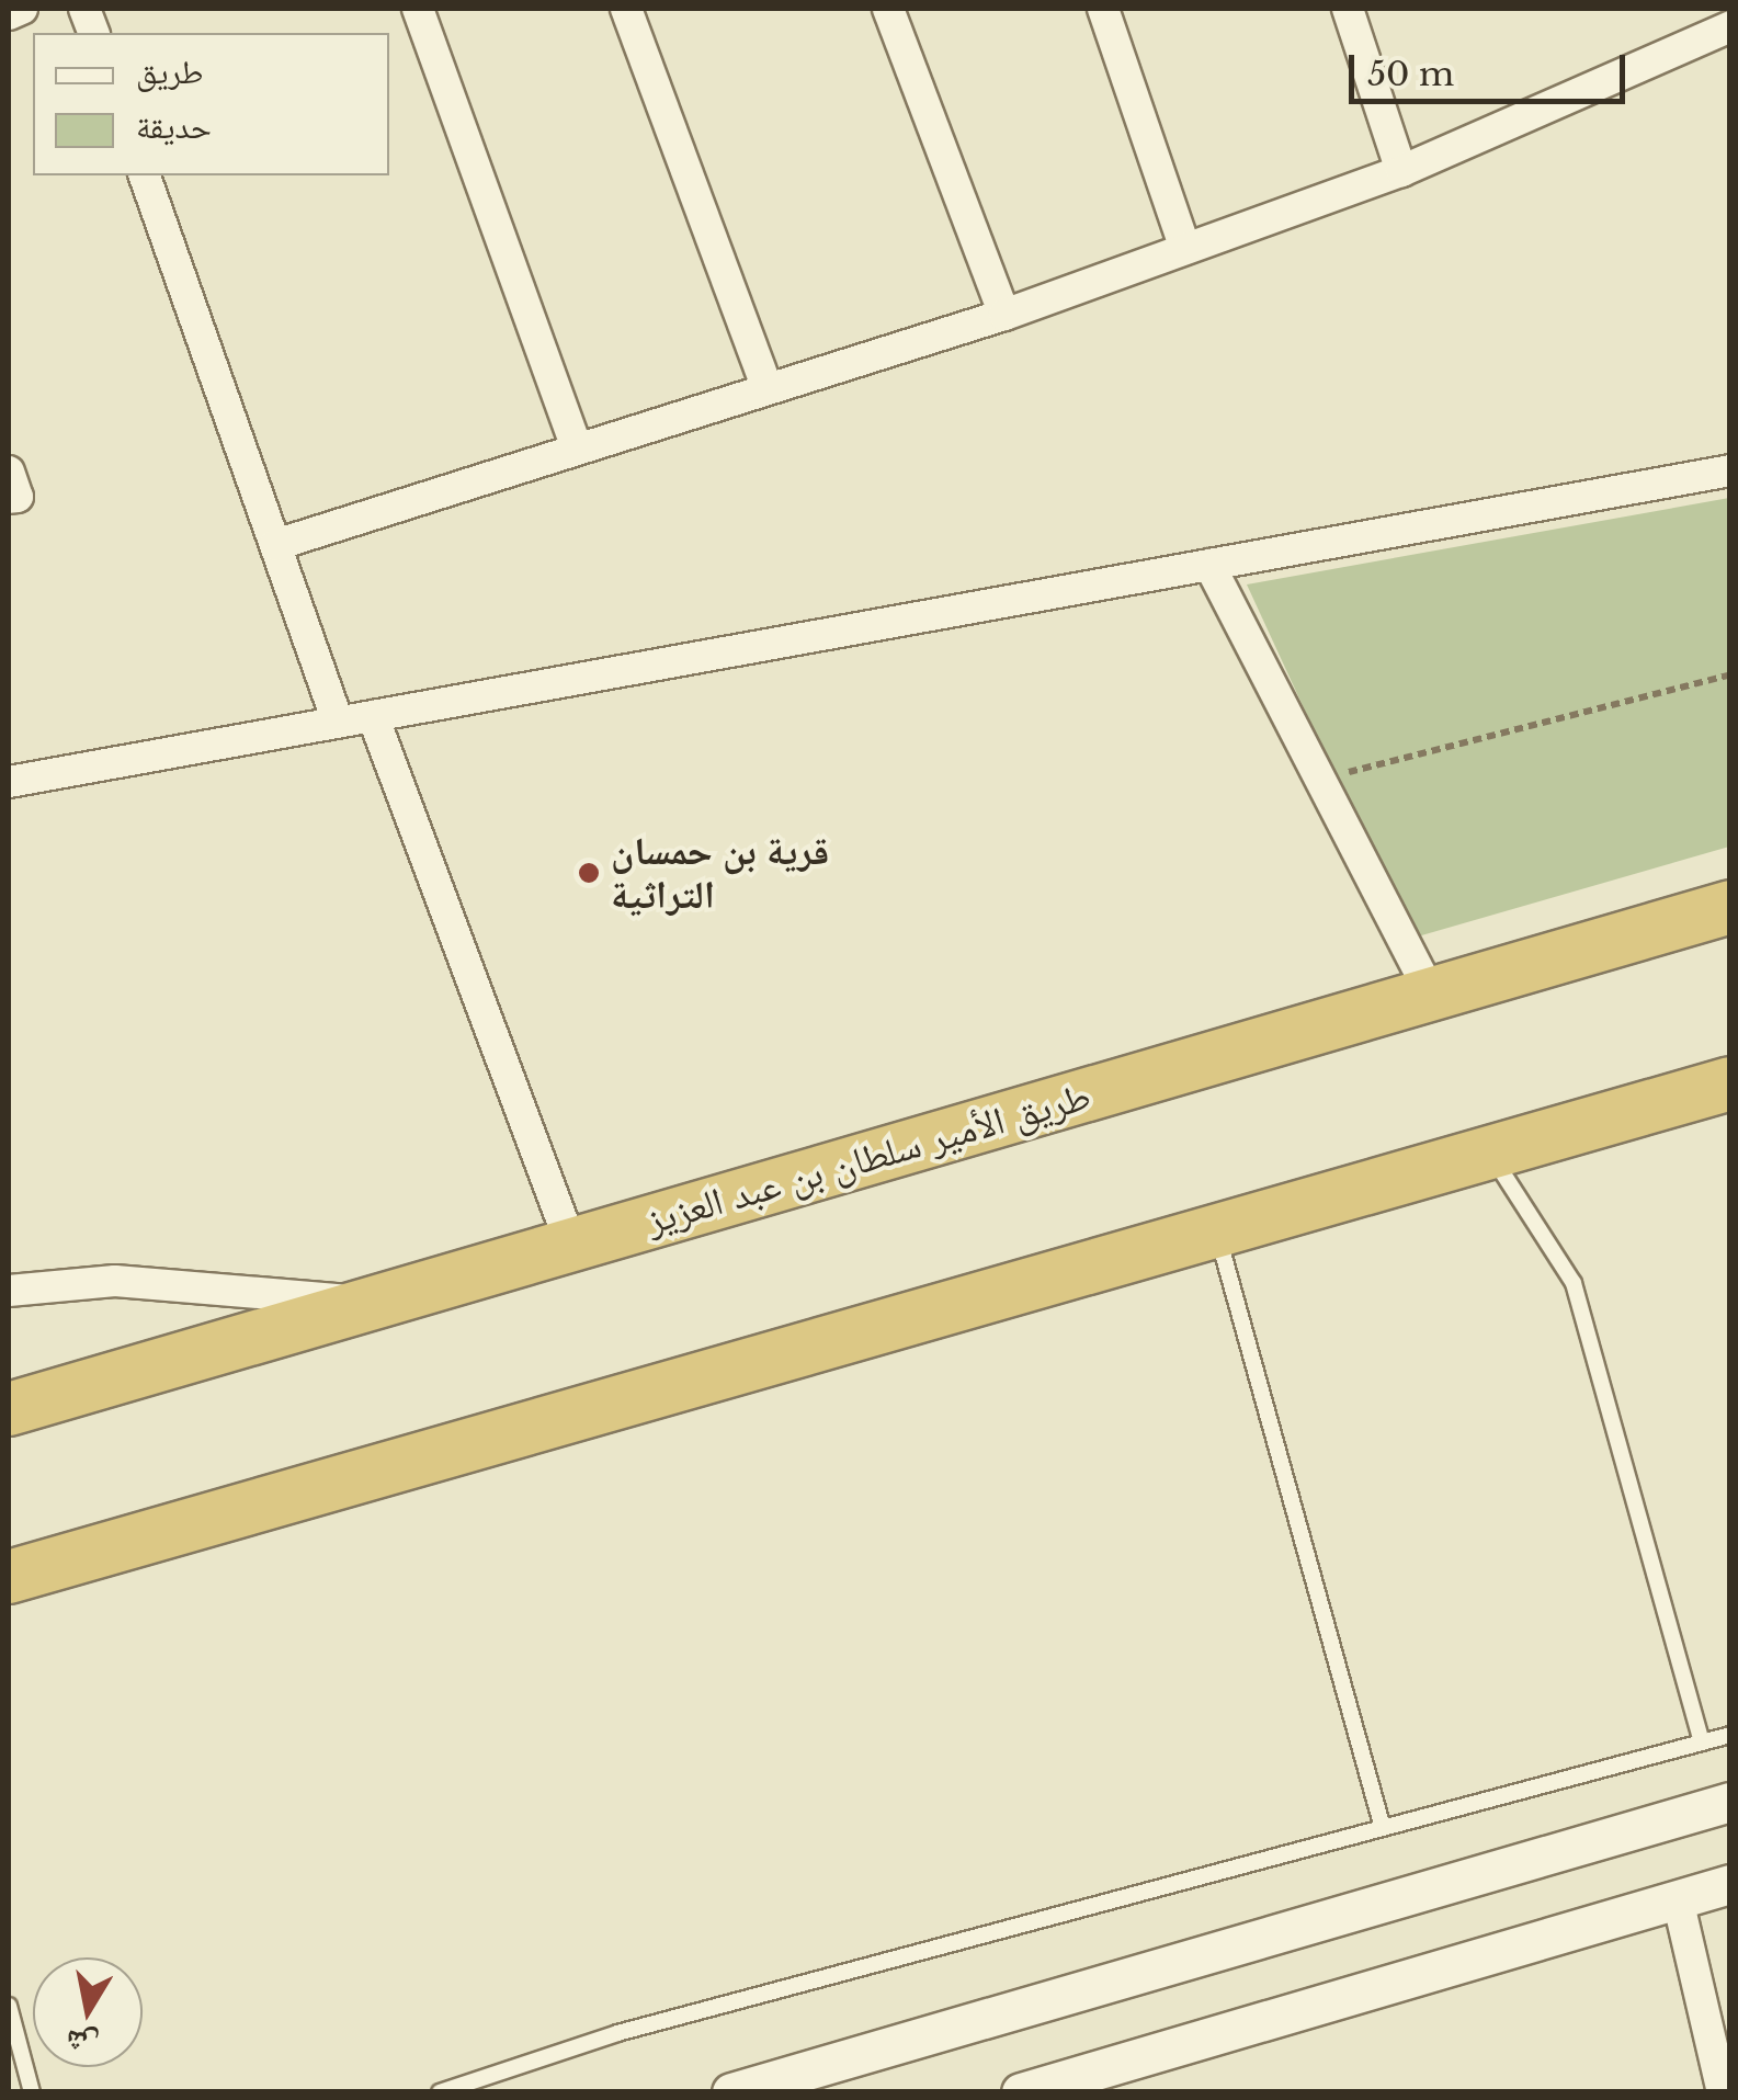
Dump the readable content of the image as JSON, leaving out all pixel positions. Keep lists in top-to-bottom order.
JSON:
{
  "streets": {
    "highway": ["طريق الأمير سلطان بن عبد العزيز"]
  },
  "places": ["قرية بن حمسان التراثية"],
  "legend": ["طريق", "حديقة"],
  "scale_bar": "50 m",
  "north": "bottom"
}
